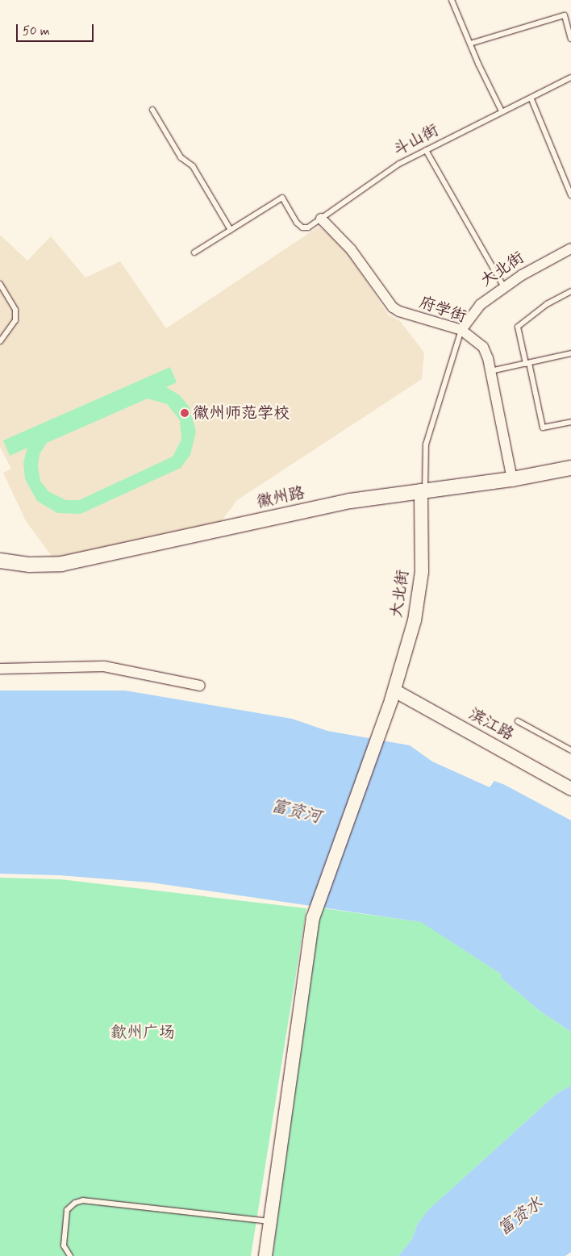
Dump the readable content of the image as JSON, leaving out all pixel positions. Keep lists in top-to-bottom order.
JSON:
{
  "streets": {
    "main road": ["徽州路"],
    "street": ["大北街", "府学街", "滨江路"],
    "lane": ["斗山街"]
  },
  "crossings": [
    ["斗山街", "府学街"],
    ["大北街", "府学街"],
    ["大北街", "徽州路"],
    ["大北街", "滨江路"],
    ["府学街", "徽州路"]
  ],
  "water": ["富资河", "富资水"],
  "parks": ["歙州广场"],
  "places": ["徽州师范学校"],
  "scale_bar": "50 m"
}
